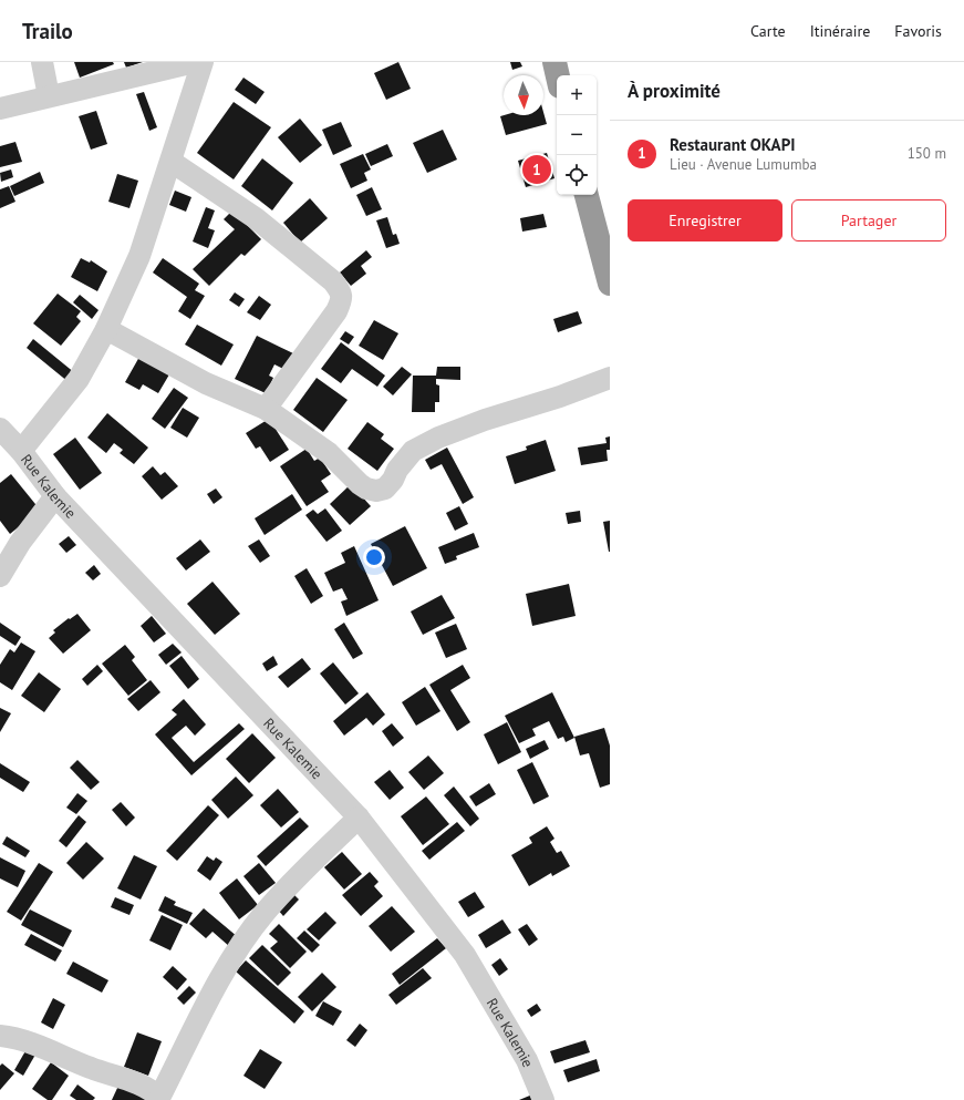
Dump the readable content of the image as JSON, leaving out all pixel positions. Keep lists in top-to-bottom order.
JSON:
{
  "streets": {
    "street": ["Rue Kalemie"]
  },
  "north": "bottom",
  "page": {
    "header": "Trailo",
    "nav": ["Carte", "Itinéraire", "Favoris"],
    "heading": "À proximité",
    "map_buttons": ["+", "−"],
    "list": [
      {
        "mark": "1",
        "name": "Restaurant OKAPI",
        "note": "Lieu · Avenue Lumumba",
        "value": "150 m"
      }
    ],
    "pins": "1",
    "buttons": ["Enregistrer", "Partager"]
  }
}
